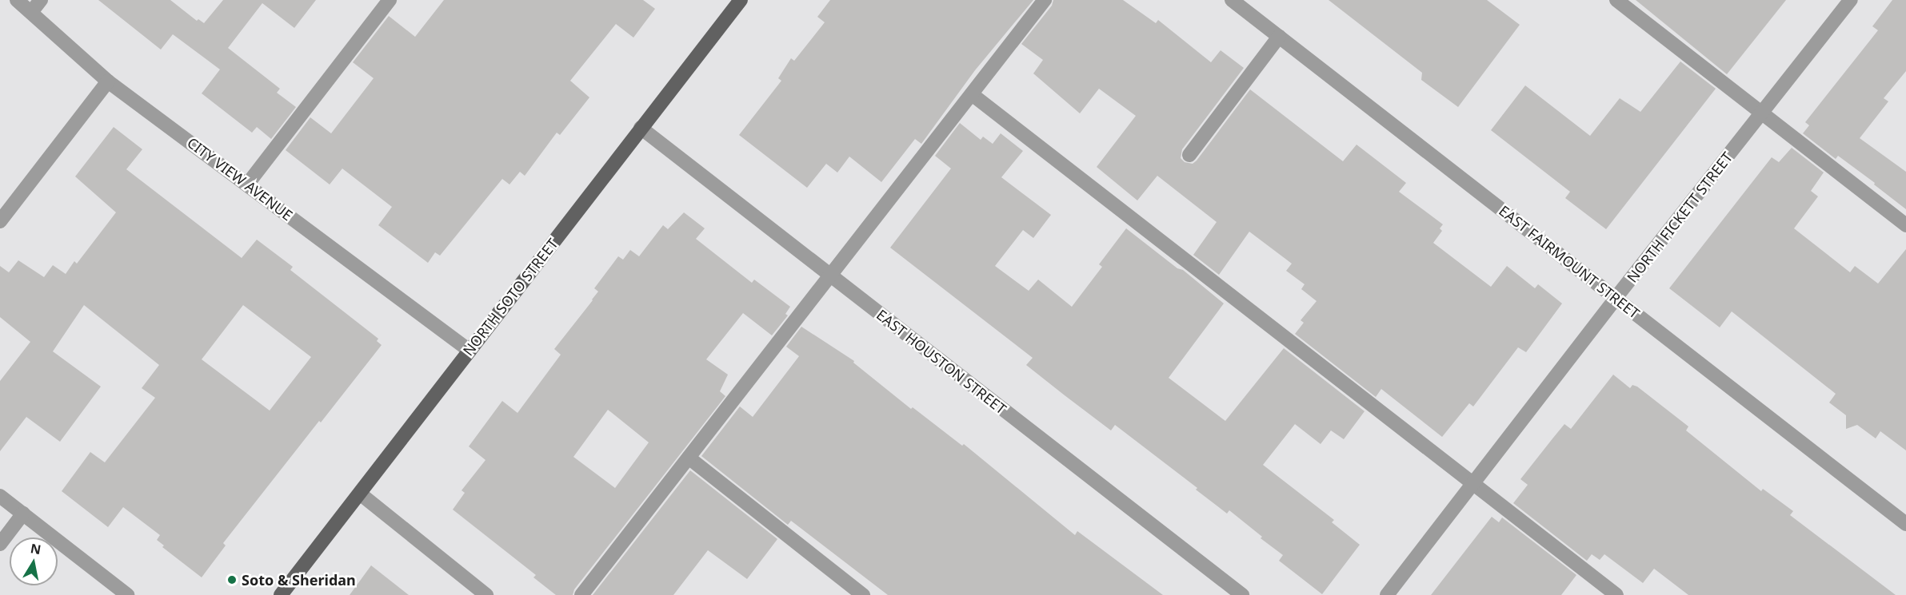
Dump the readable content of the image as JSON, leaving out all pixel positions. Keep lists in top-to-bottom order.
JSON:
{
  "streets": {
    "main road": ["NORTH SOTO STREET"],
    "street": [
      "CITY VIEW AVENUE",
      "NORTH FICKETT STREET",
      "EAST FAIRMOUNT STREET",
      "EAST HOUSTON STREET"
    ]
  },
  "crossings": [
    ["CITY VIEW AVENUE", "NORTH SOTO STREET"],
    ["NORTH FICKETT STREET", "EAST FAIRMOUNT STREET"],
    ["NORTH SOTO STREET", "EAST HOUSTON STREET"]
  ],
  "places": ["Soto & Sheridan"],
  "north": "top"
}
